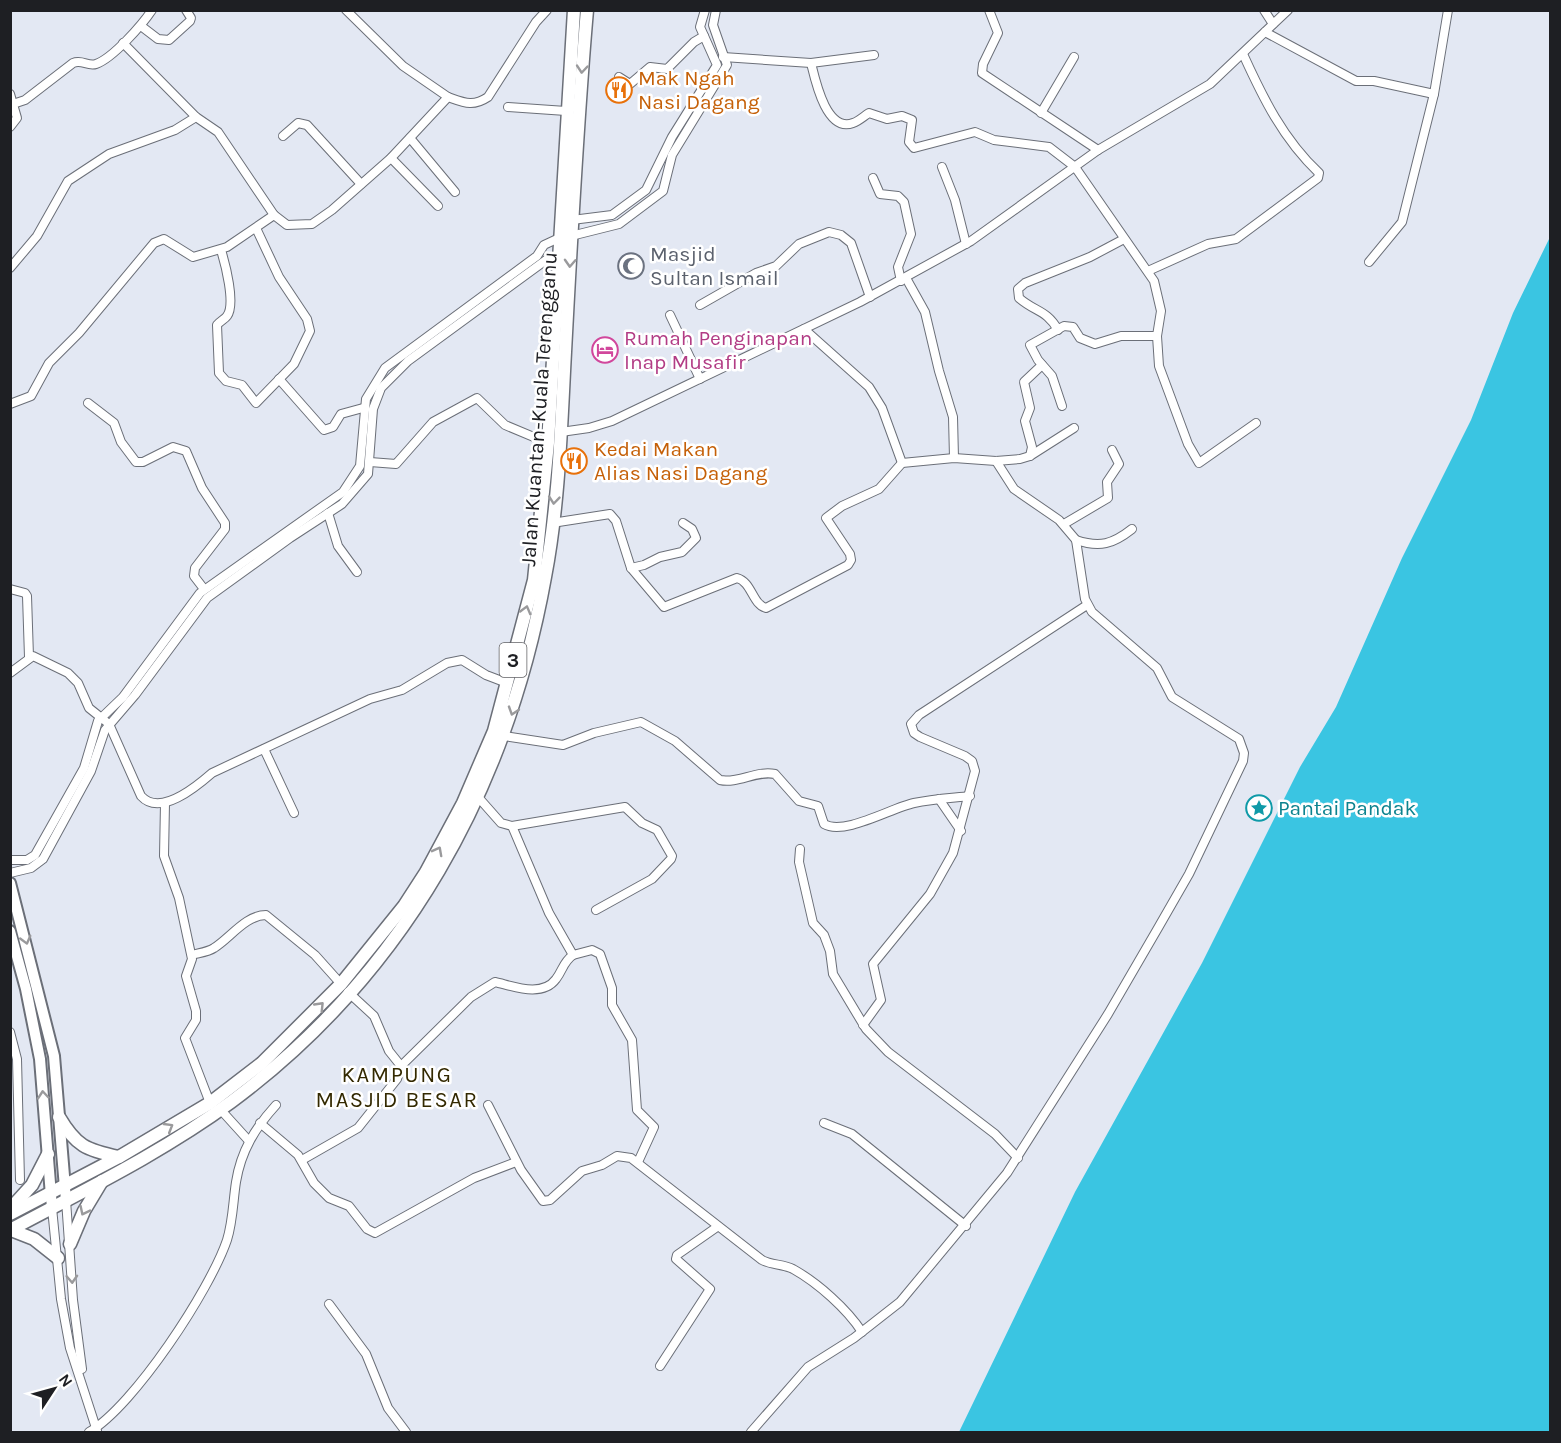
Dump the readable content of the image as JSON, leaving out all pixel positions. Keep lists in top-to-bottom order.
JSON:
{
  "streets": {
    "highway": ["Jalan Kuantan-Kuala Terengganu", "3"]
  },
  "districts": ["KAMPUNG MASJID BESAR"],
  "places": {
    "restaurant": ["Mak Ngah Nasi Dagang", "Kedai Makan Alias Nasi Dagang"],
    "mosque": ["Masjid Sultan Ismail"],
    "hotel": ["Rumah Penginapan Inap Musafir"],
    "place": ["Pantai Pandak"]
  },
  "north": "top right"
}
